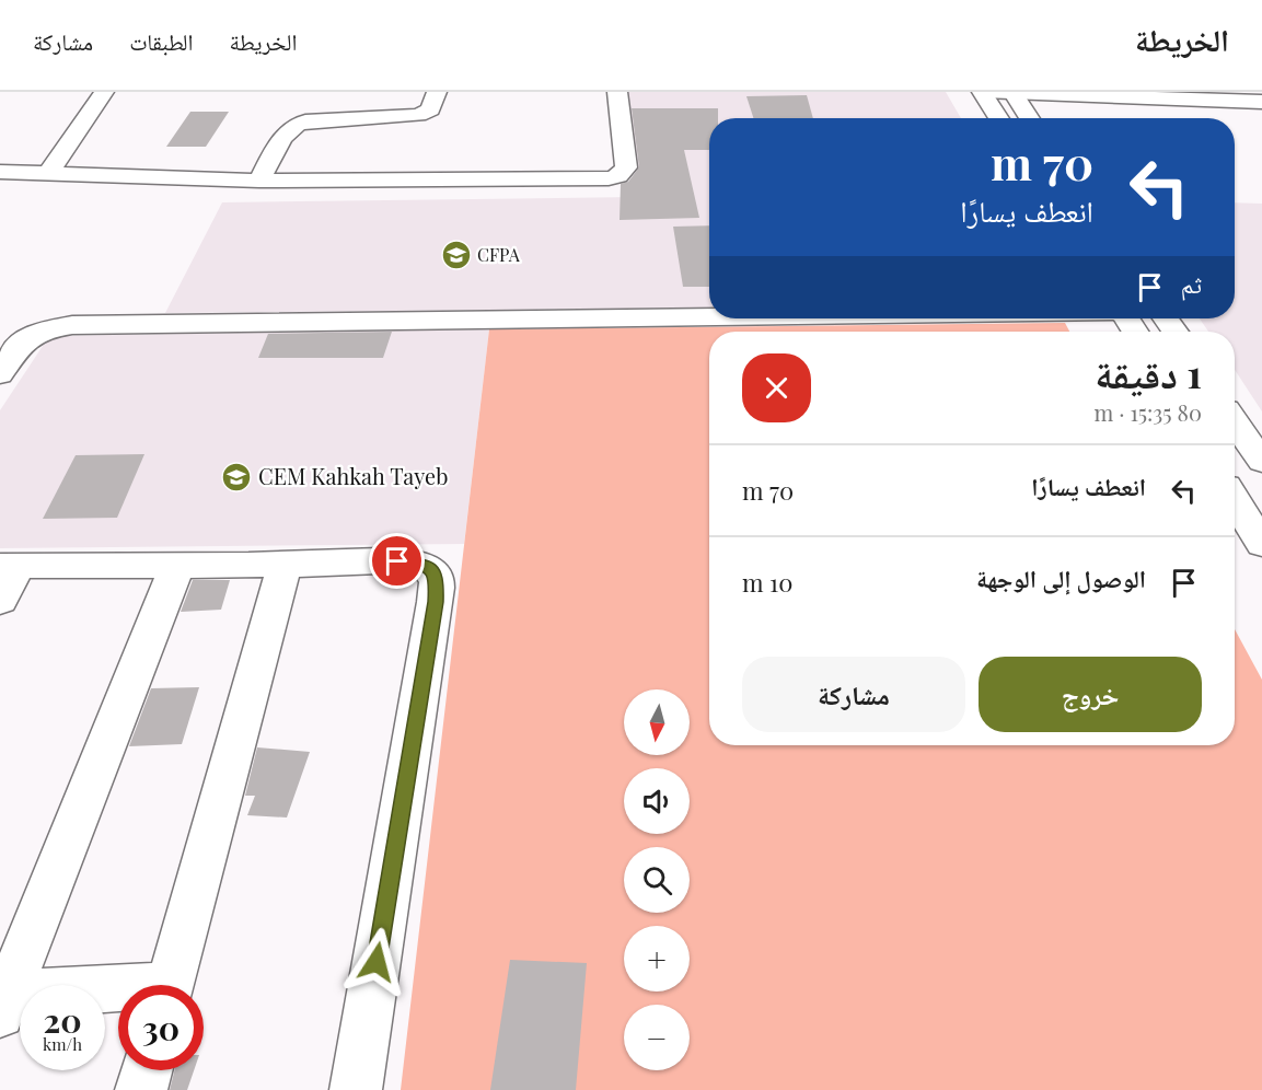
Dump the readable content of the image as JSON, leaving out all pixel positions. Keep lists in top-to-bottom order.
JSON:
{
  "places": {
    "school or university": ["CFPA", "CEM Kahkah Tayeb"]
  },
  "north": "bottom",
  "page": {
    "header": "الخريطة",
    "nav": ["الخريطة", "الطبقات", "مشاركة"],
    "turn": ["70 m", "انعطف يسارًا"],
    "then": "ثم",
    "heading": ["1 دقيقة", "80 m · 15:35"],
    "list": [
      {
        "name": "انعطف يسارًا",
        "value": "70 m"
      },
      {
        "name": "الوصول إلى الوجهة",
        "value": "10 m"
      }
    ],
    "buttons": ["خروج", "مشاركة"],
    "map_buttons": ["+", "−"],
    "speed": "20 km/h",
    "limit": "30"
  }
}
